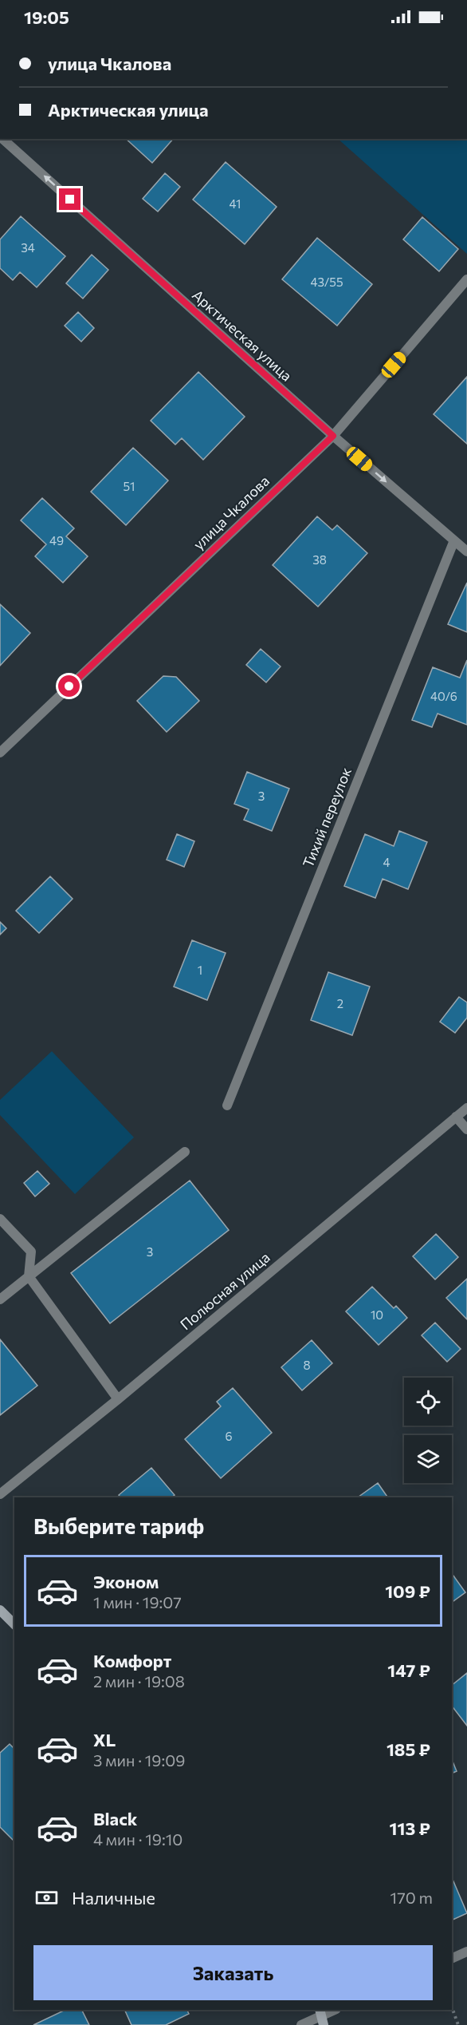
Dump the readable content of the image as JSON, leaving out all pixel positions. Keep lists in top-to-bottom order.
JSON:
{
  "streets": {
    "street": [
      "Арктическая улица",
      "улица Чкалова",
      "Тихий переулок",
      "Полюсная улица"
    ]
  },
  "crossings": [
    ["Арктическая улица", "улица Чкалова"],
    ["Арктическая улица", "Тихий переулок"]
  ],
  "house_numbers": [
    "41",
    "34",
    "43/55",
    "51",
    "49",
    "38",
    "40/6",
    "3",
    "4",
    "1",
    "2",
    "3",
    "10",
    "8",
    "6"
  ],
  "page": {
    "status": "19:05",
    "banner": ["улица Чкалова", "Арктическая улица"],
    "heading": "Выберите тариф",
    "list": [
      {
        "name": "Эконом",
        "note": "1 мин · 19:07",
        "value": "109 ₽"
      },
      {
        "name": "Комфорт",
        "note": "2 мин · 19:08",
        "value": "147 ₽"
      },
      {
        "name": "XL",
        "note": "3 мин · 19:09",
        "value": "185 ₽"
      },
      {
        "name": "Black",
        "note": "4 мин · 19:10",
        "value": "113 ₽"
      }
    ],
    "pay": ["Наличные", "170 m"],
    "buttons": "Заказать"
  }
}
